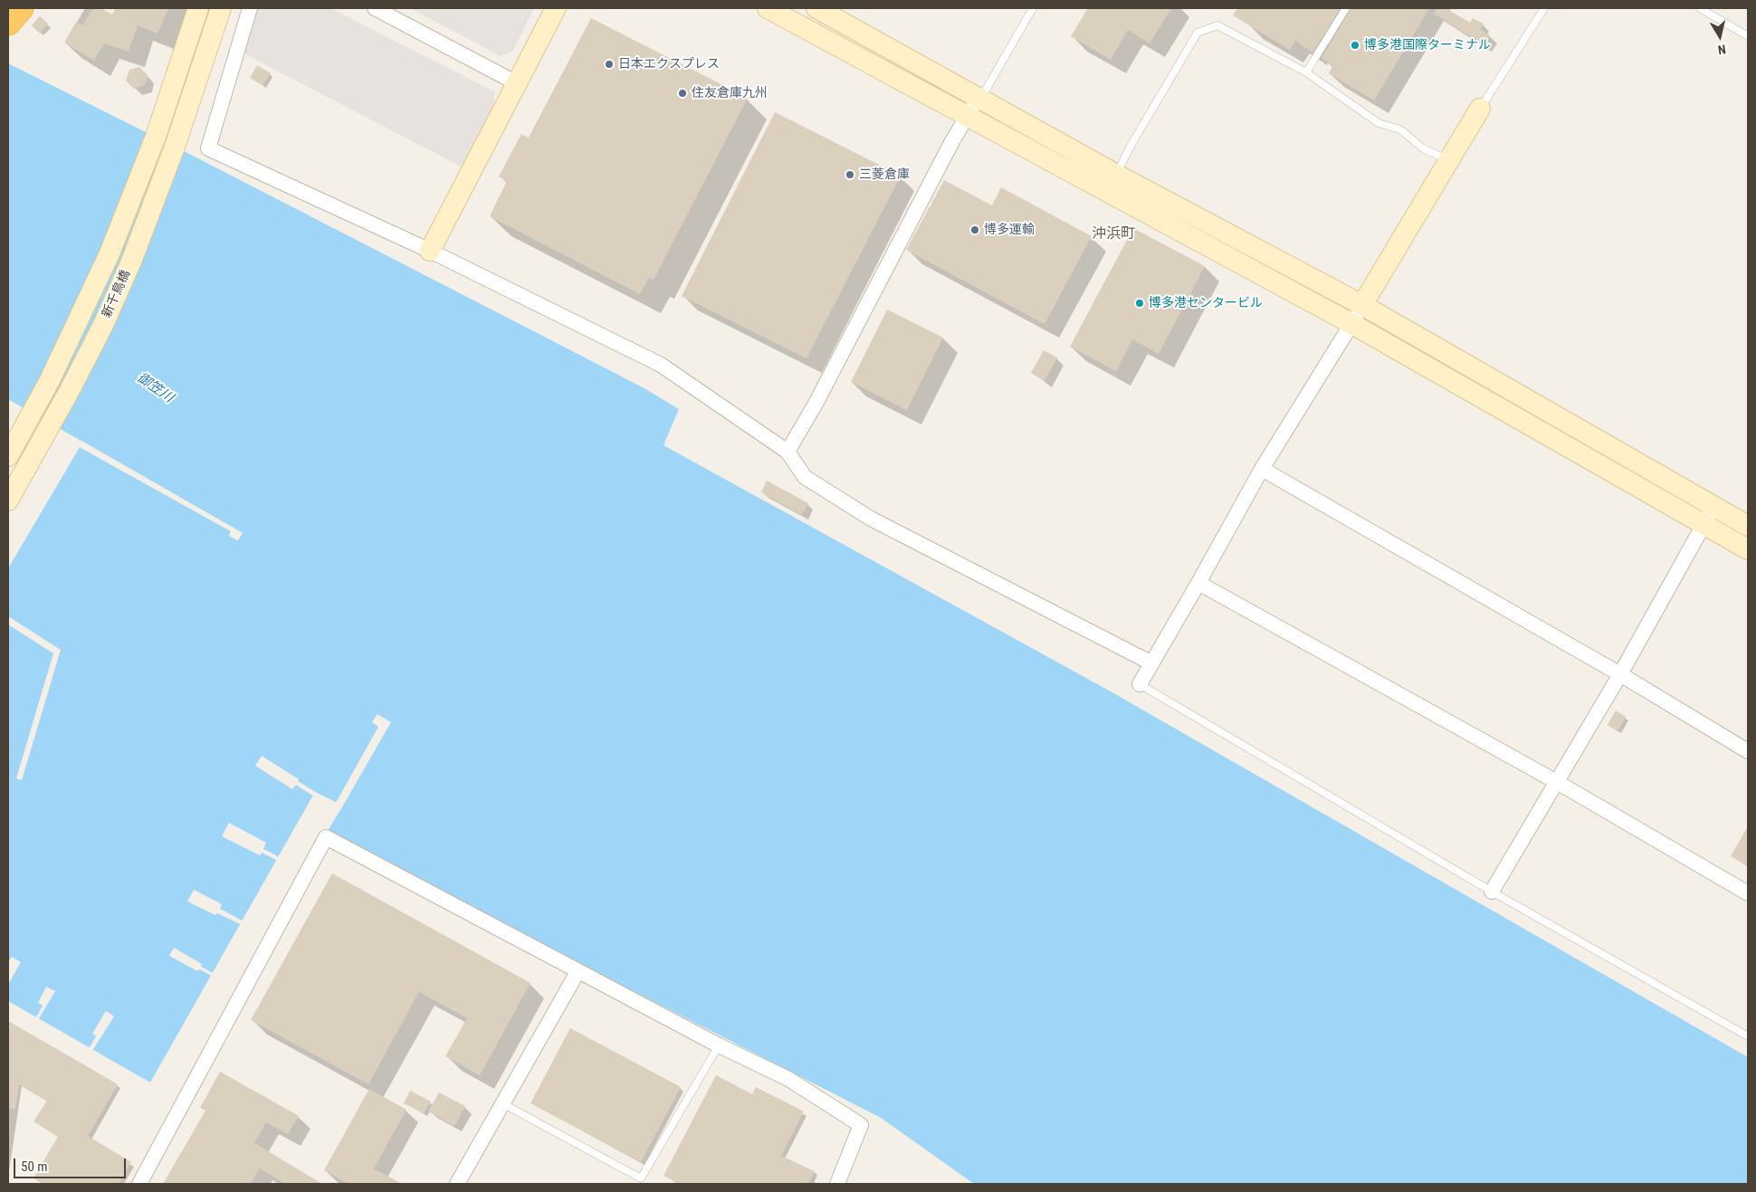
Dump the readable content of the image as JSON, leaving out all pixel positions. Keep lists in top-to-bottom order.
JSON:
{
  "streets": {
    "street": ["新千鳥橋"]
  },
  "districts": ["沖浜町"],
  "water": ["御笠川"],
  "places": [
    "博多港国際ターミナル",
    "日本エクスプレス",
    "住友倉庫九州",
    "三菱倉庫",
    "博多運輸",
    "博多港センタービル"
  ],
  "scale_bar": "50 m",
  "north": "bottom"
}
